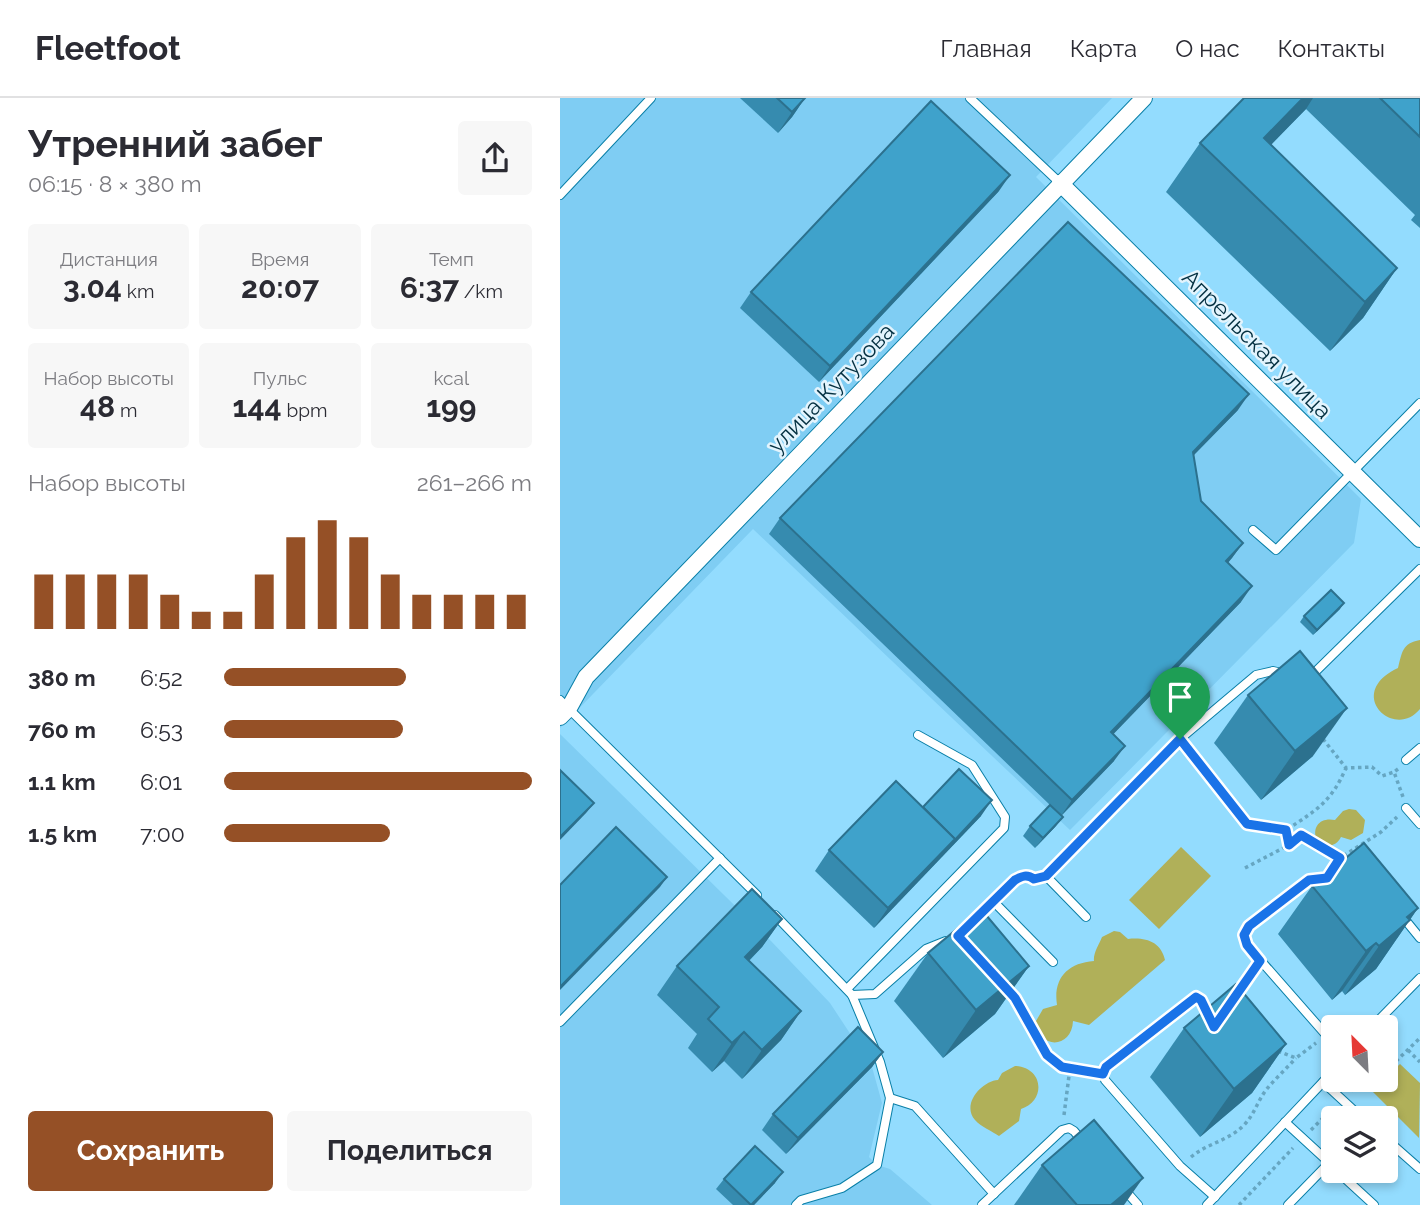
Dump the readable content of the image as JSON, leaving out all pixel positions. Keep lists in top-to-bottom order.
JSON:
{
  "streets": {
    "street": ["Апрельская улица", "улица Кутузова"]
  },
  "crossings": [
    ["Апрельская улица", "улица Кутузова"]
  ],
  "north": "top left",
  "page": {
    "header": "Fleetfoot",
    "nav": [
      "Главная",
      "Карта",
      "О нас",
      "Контакты"
    ],
    "heading": ["Утренний забег", "06:15 · 8 × 380 m"],
    "stats": [
      ["Дистанция", "3.04 km"],
      ["Время", "20:07"],
      ["Темп", "6:37 /km"],
      ["Набор высоты", "48 m"],
      ["Пульс", "144 bpm"],
      ["kcal", "199"]
    ],
    "chart": ["Набор высоты", "261–266 m"],
    "list": [
      {
        "name": "380 m",
        "note": "6:52"
      },
      {
        "name": "760 m",
        "note": "6:53"
      },
      {
        "name": "1.1 km",
        "note": "6:01"
      },
      {
        "name": "1.5 km",
        "note": "7:00"
      }
    ],
    "buttons": ["Сохранить", "Поделиться"]
  }
}
